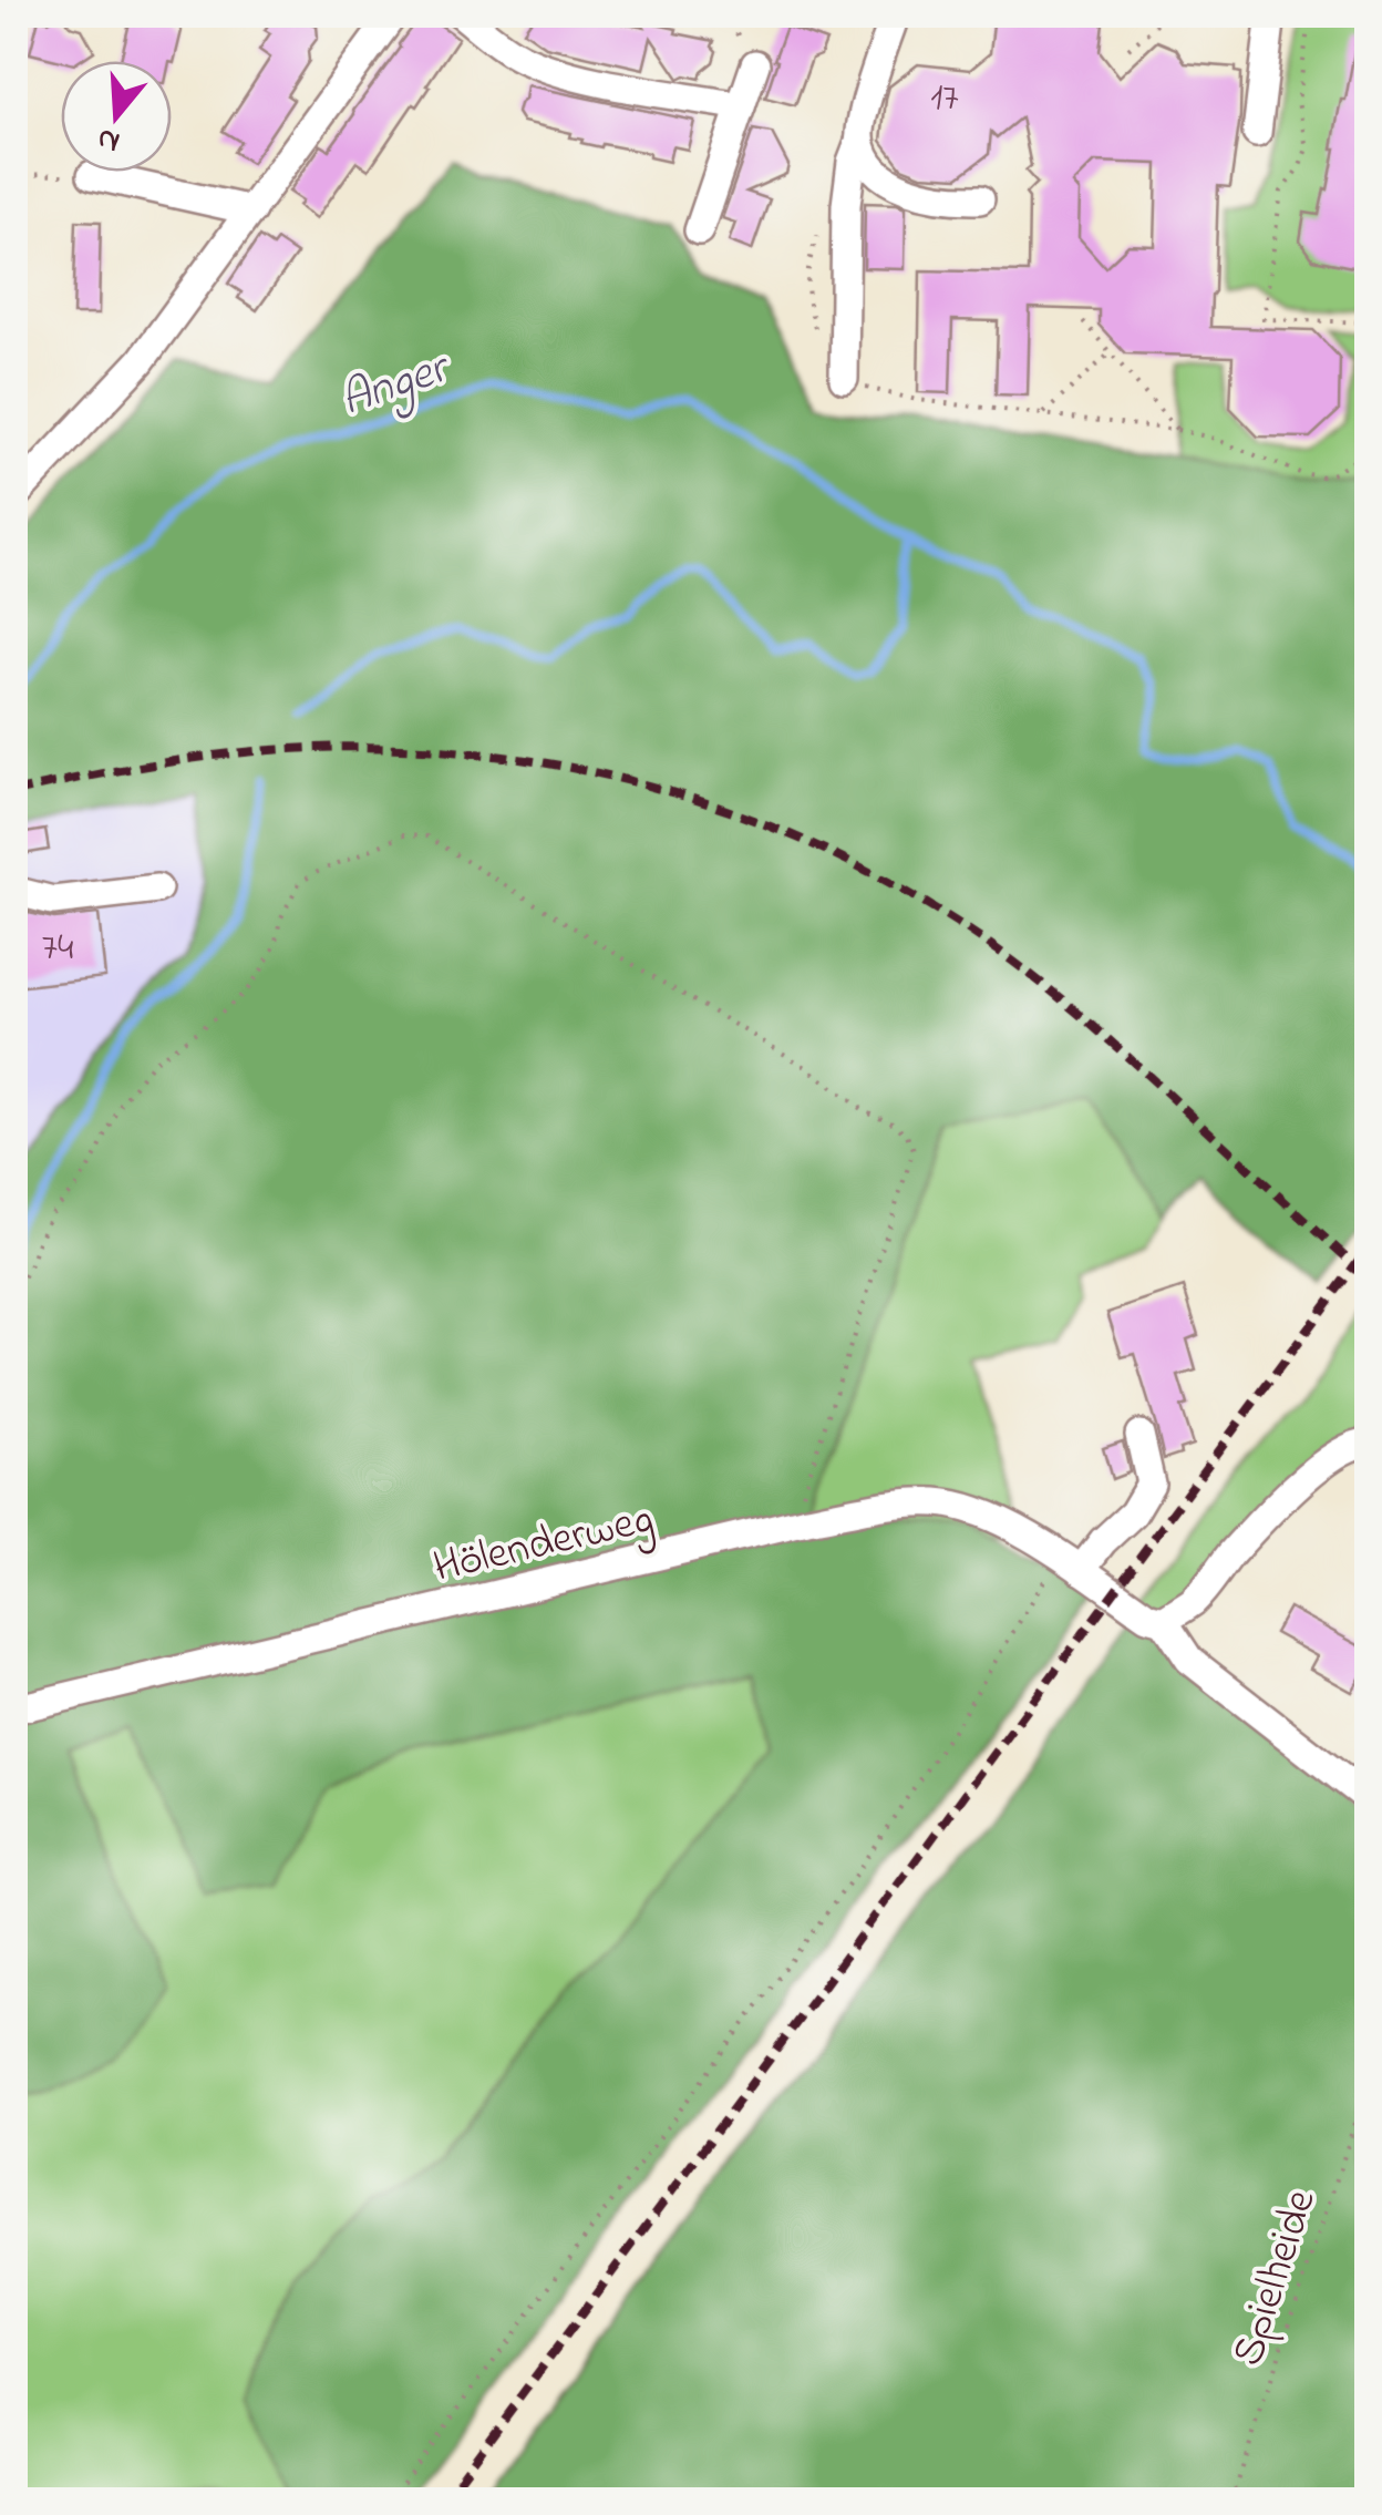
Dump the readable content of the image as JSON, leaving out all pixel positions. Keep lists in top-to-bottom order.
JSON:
{
  "streets": {
    "street": ["Hölenderweg"],
    "path": ["Spielheide"]
  },
  "water": ["Anger"],
  "house_numbers": ["17", "74"],
  "north": "bottom"
}
